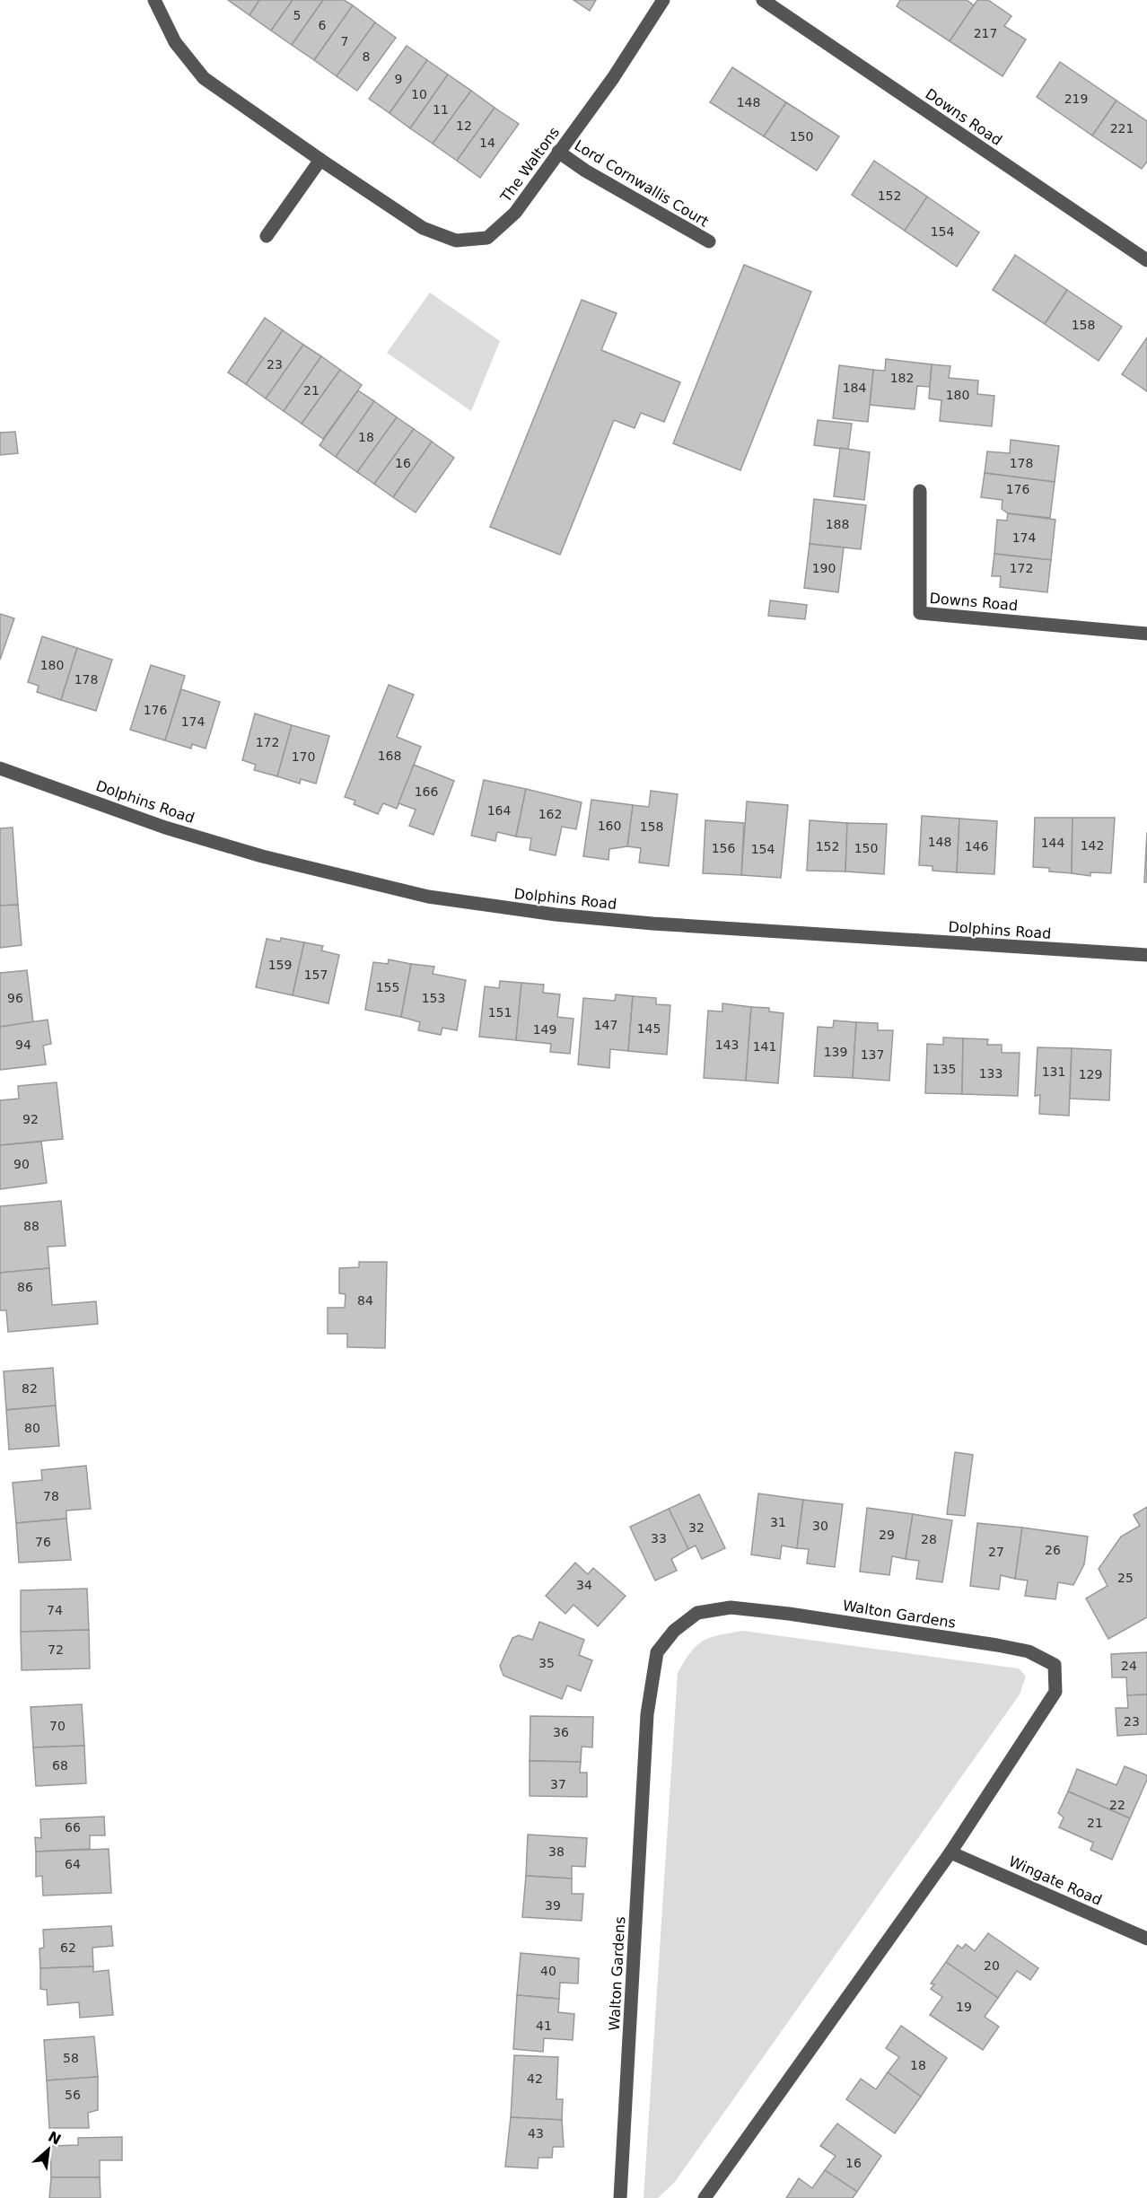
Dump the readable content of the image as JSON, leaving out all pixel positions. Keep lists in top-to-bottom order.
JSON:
{
  "streets": {
    "street": [
      "Downs Road",
      "The Waltons",
      "Lord Cornwallis Court",
      "Dolphins Road",
      "Walton Gardens",
      "Wingate Road"
    ]
  },
  "crossings": [
    ["The Waltons", "Lord Cornwallis Court"],
    ["Walton Gardens", "Wingate Road"]
  ],
  "house_numbers": [
    "5",
    "6",
    "217",
    "7",
    "8",
    "9",
    "10",
    "219",
    "148",
    "11",
    "12",
    "221",
    "150",
    "14",
    "152",
    "154",
    "158",
    "23",
    "182",
    "184",
    "21",
    "180",
    "18",
    "16",
    "178",
    "176",
    "188",
    "174",
    "190",
    "172",
    "180",
    "178",
    "176",
    "174",
    "172",
    "168",
    "170",
    "166",
    "164",
    "162",
    "160",
    "158",
    "148",
    "144",
    "142",
    "152",
    "146",
    "156",
    "150",
    "154",
    "159",
    "157",
    "155",
    "96",
    "153",
    "151",
    "147",
    "145",
    "149",
    "94",
    "143",
    "141",
    "139",
    "137",
    "135",
    "131",
    "133",
    "129",
    "92",
    "90",
    "88",
    "86",
    "84",
    "82",
    "80",
    "78",
    "31",
    "30",
    "32",
    "29",
    "33",
    "28",
    "76",
    "26",
    "27",
    "25",
    "34",
    "74",
    "72",
    "35",
    "24",
    "23",
    "70",
    "36",
    "68",
    "37",
    "22",
    "21",
    "66",
    "38",
    "64",
    "39",
    "62",
    "20",
    "40",
    "19",
    "41",
    "58",
    "18",
    "42",
    "56",
    "43",
    "16"
  ],
  "north": "top right"
}
